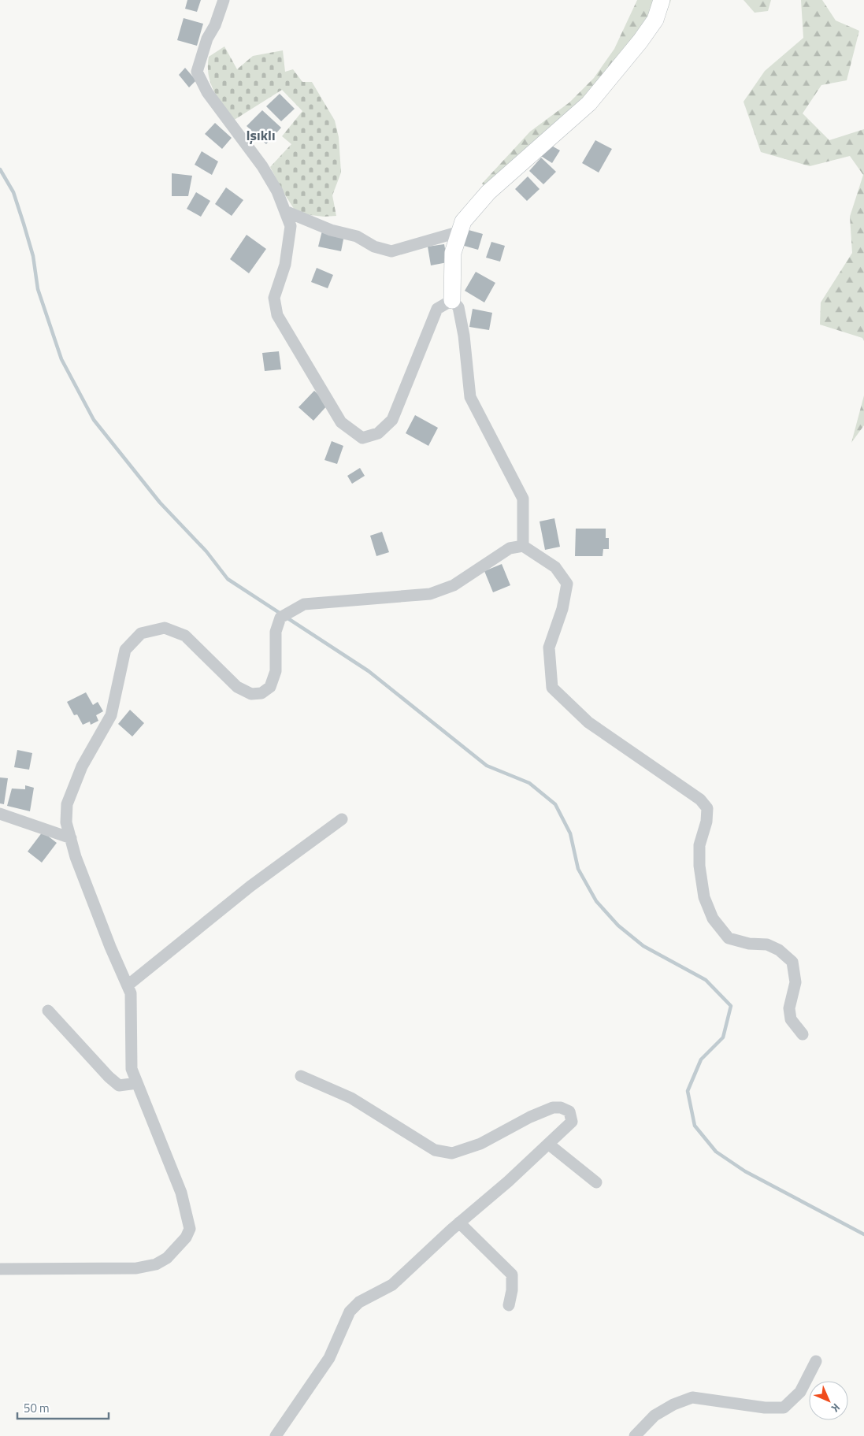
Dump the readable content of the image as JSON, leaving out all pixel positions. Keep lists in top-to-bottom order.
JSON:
{
  "districts": ["Işıklı"],
  "scale_bar": "50 m",
  "north": "bottom right"
}
